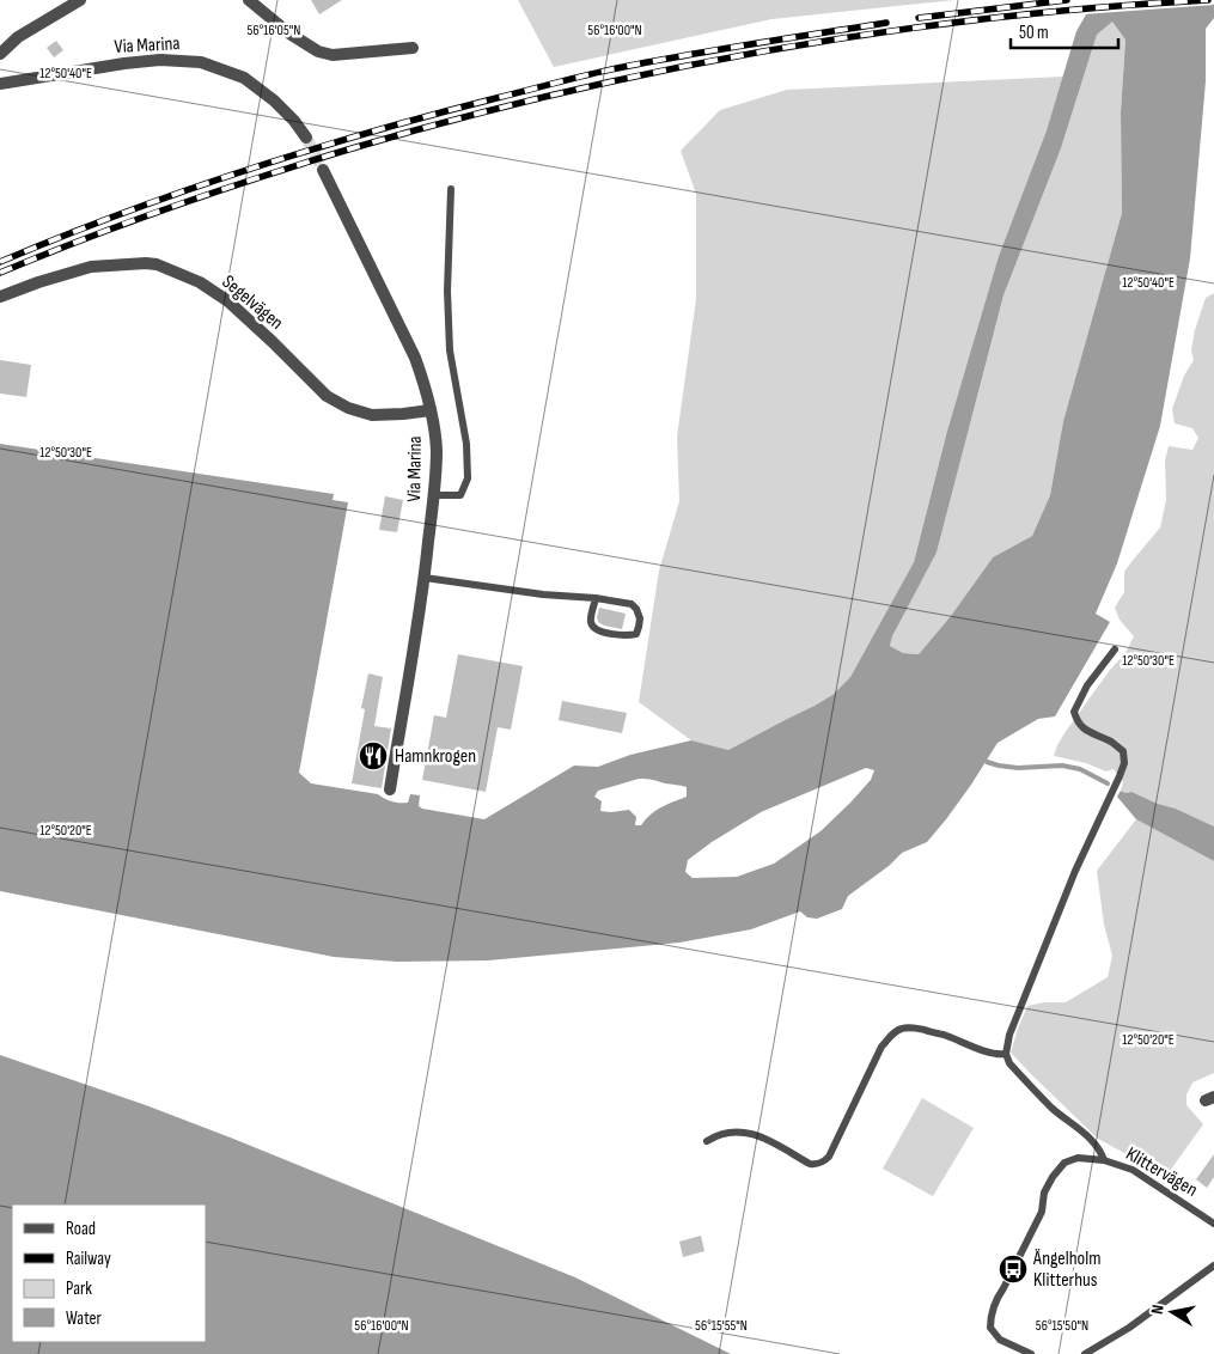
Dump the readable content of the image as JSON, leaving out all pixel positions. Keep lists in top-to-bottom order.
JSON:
{
  "streets": {
    "street": ["Via Marina", "Segelvägen"],
    "lane": ["Klittervägen"]
  },
  "crossings": [
    ["Via Marina", "Segelvägen"]
  ],
  "places": {
    "restaurant": ["Hamnkrogen"],
    "bus stop": ["Ängelholm Klitterhus"]
  },
  "legend": [
    "Road",
    "Railway",
    "Park",
    "Water"
  ],
  "scale_bar": "50 m",
  "north": "left",
  "coordinates": [
    "56°16'05\"N",
    "56°16'00\"N",
    "12°50'40\"E",
    "12°50'30\"E",
    "12°50'20\"E",
    "56°15'55\"N",
    "56°15'50\"N"
  ]
}
